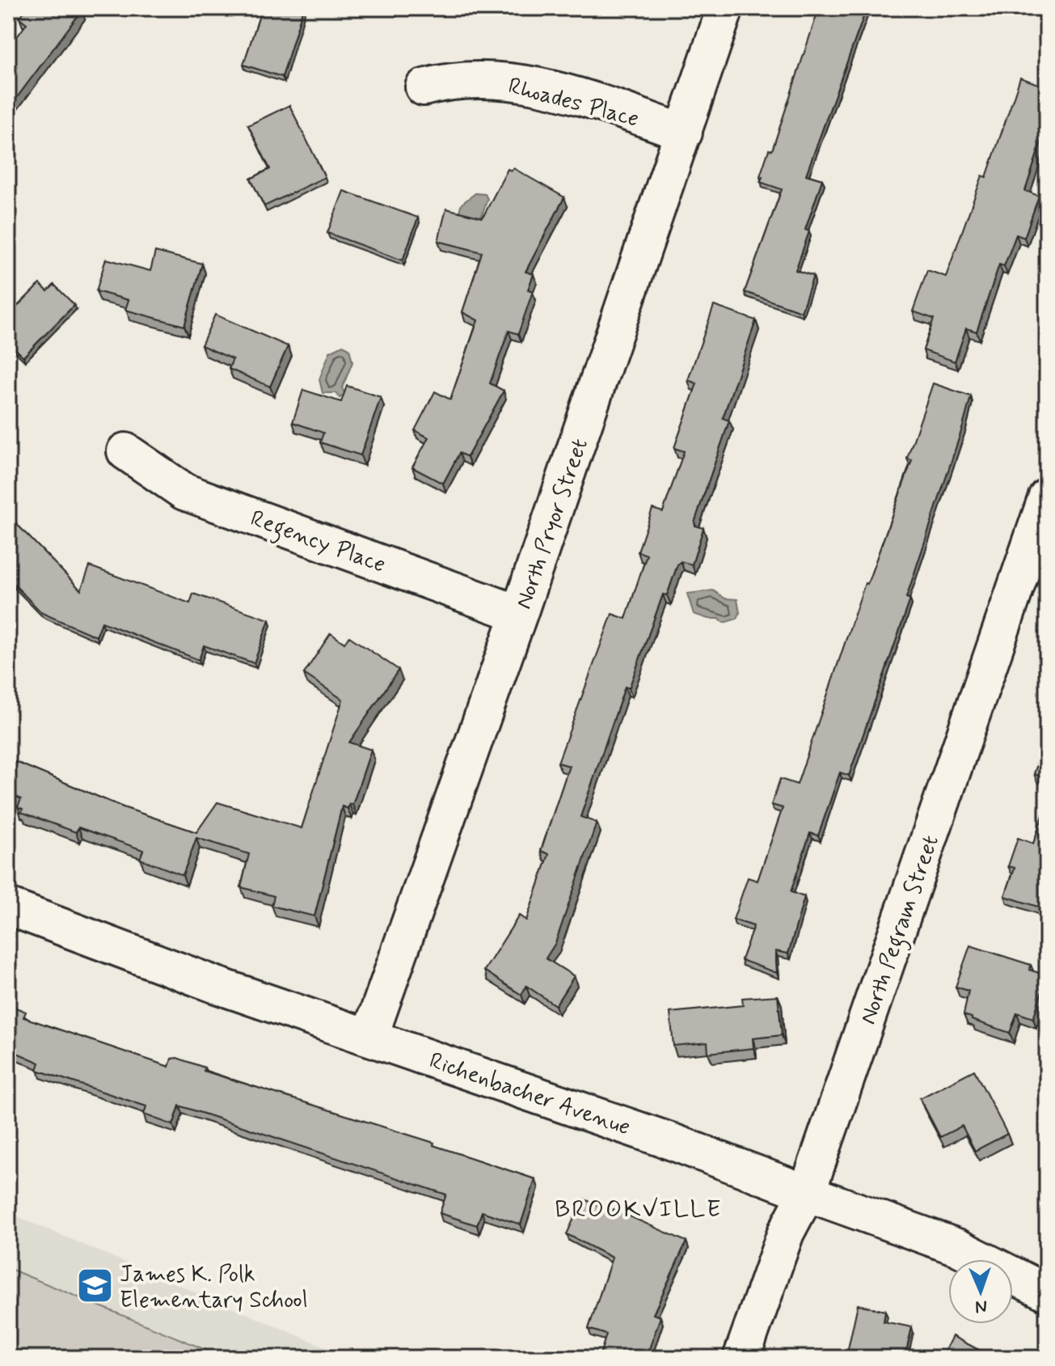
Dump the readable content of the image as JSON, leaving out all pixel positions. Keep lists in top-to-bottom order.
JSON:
{
  "streets": {
    "street": [
      "Rhoades Place",
      "North Pryor Street",
      "Regency Place",
      "North Pegram Street",
      "Richenbacher Avenue"
    ]
  },
  "crossings": [
    ["Rhoades Place", "North Pryor Street"],
    ["North Pryor Street", "Regency Place"],
    ["North Pryor Street", "Richenbacher Avenue"],
    ["North Pegram Street", "Richenbacher Avenue"]
  ],
  "districts": ["BROOKVILLE"],
  "places": {
    "school or university": ["James K. Polk Elementary School"]
  },
  "north": "bottom"
}
